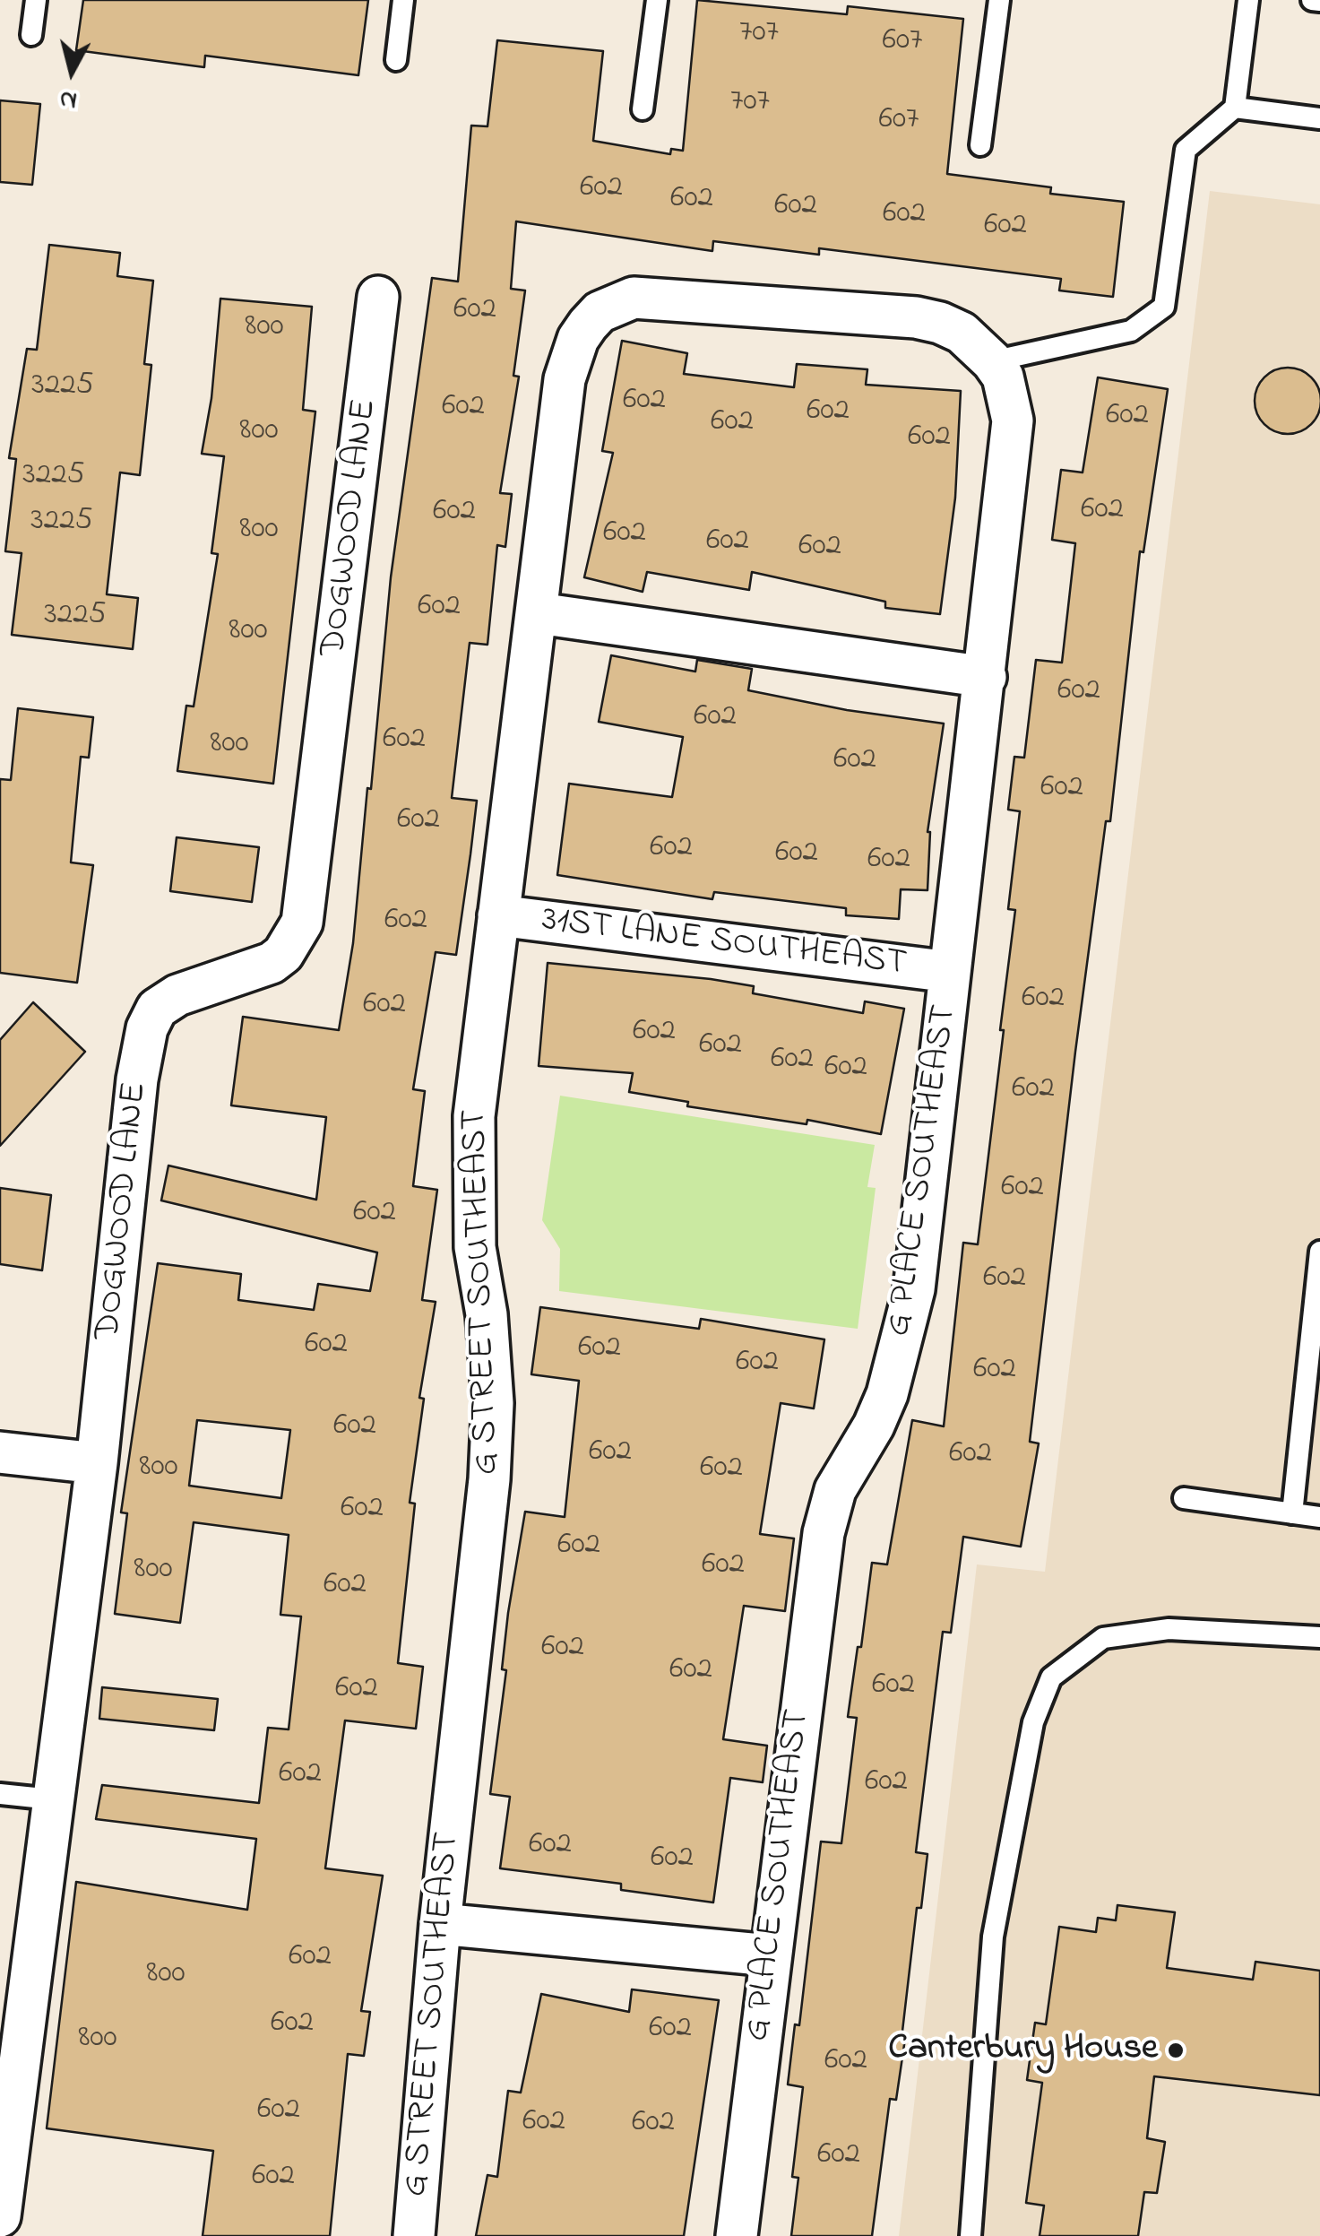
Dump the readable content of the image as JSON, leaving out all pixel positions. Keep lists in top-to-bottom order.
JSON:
{
  "streets": {
    "street": [
      "DOGWOOD LANE",
      "31ST LANE SOUTHEAST",
      "G PLACE SOUTHEAST",
      "G STREET SOUTHEAST"
    ]
  },
  "crossings": [
    ["31ST LANE SOUTHEAST", "G PLACE SOUTHEAST"],
    ["31ST LANE SOUTHEAST", "G STREET SOUTHEAST"],
    ["G PLACE SOUTHEAST", "G STREET SOUTHEAST"]
  ],
  "places": ["Canterbury House"],
  "house_numbers": [
    "707",
    "607",
    "707",
    "607",
    "602",
    "602",
    "602",
    "602",
    "602",
    "602",
    "800",
    "3225",
    "602",
    "602",
    "602",
    "602",
    "602",
    "800",
    "602",
    "3225",
    "602",
    "602",
    "3225",
    "800",
    "602",
    "602",
    "602",
    "602",
    "3225",
    "800",
    "602",
    "602",
    "602",
    "800",
    "602",
    "602",
    "602",
    "602",
    "602",
    "602",
    "602",
    "602",
    "602",
    "602",
    "602",
    "602",
    "602",
    "602",
    "602",
    "602",
    "602",
    "602",
    "602",
    "602",
    "602",
    "602",
    "602",
    "602",
    "800",
    "602",
    "602",
    "602",
    "602",
    "800",
    "602",
    "602",
    "602",
    "602",
    "602",
    "602",
    "602",
    "602",
    "602",
    "602",
    "800",
    "602",
    "602",
    "800",
    "602",
    "602",
    "602",
    "602",
    "602",
    "602"
  ],
  "north": "bottom"
}
